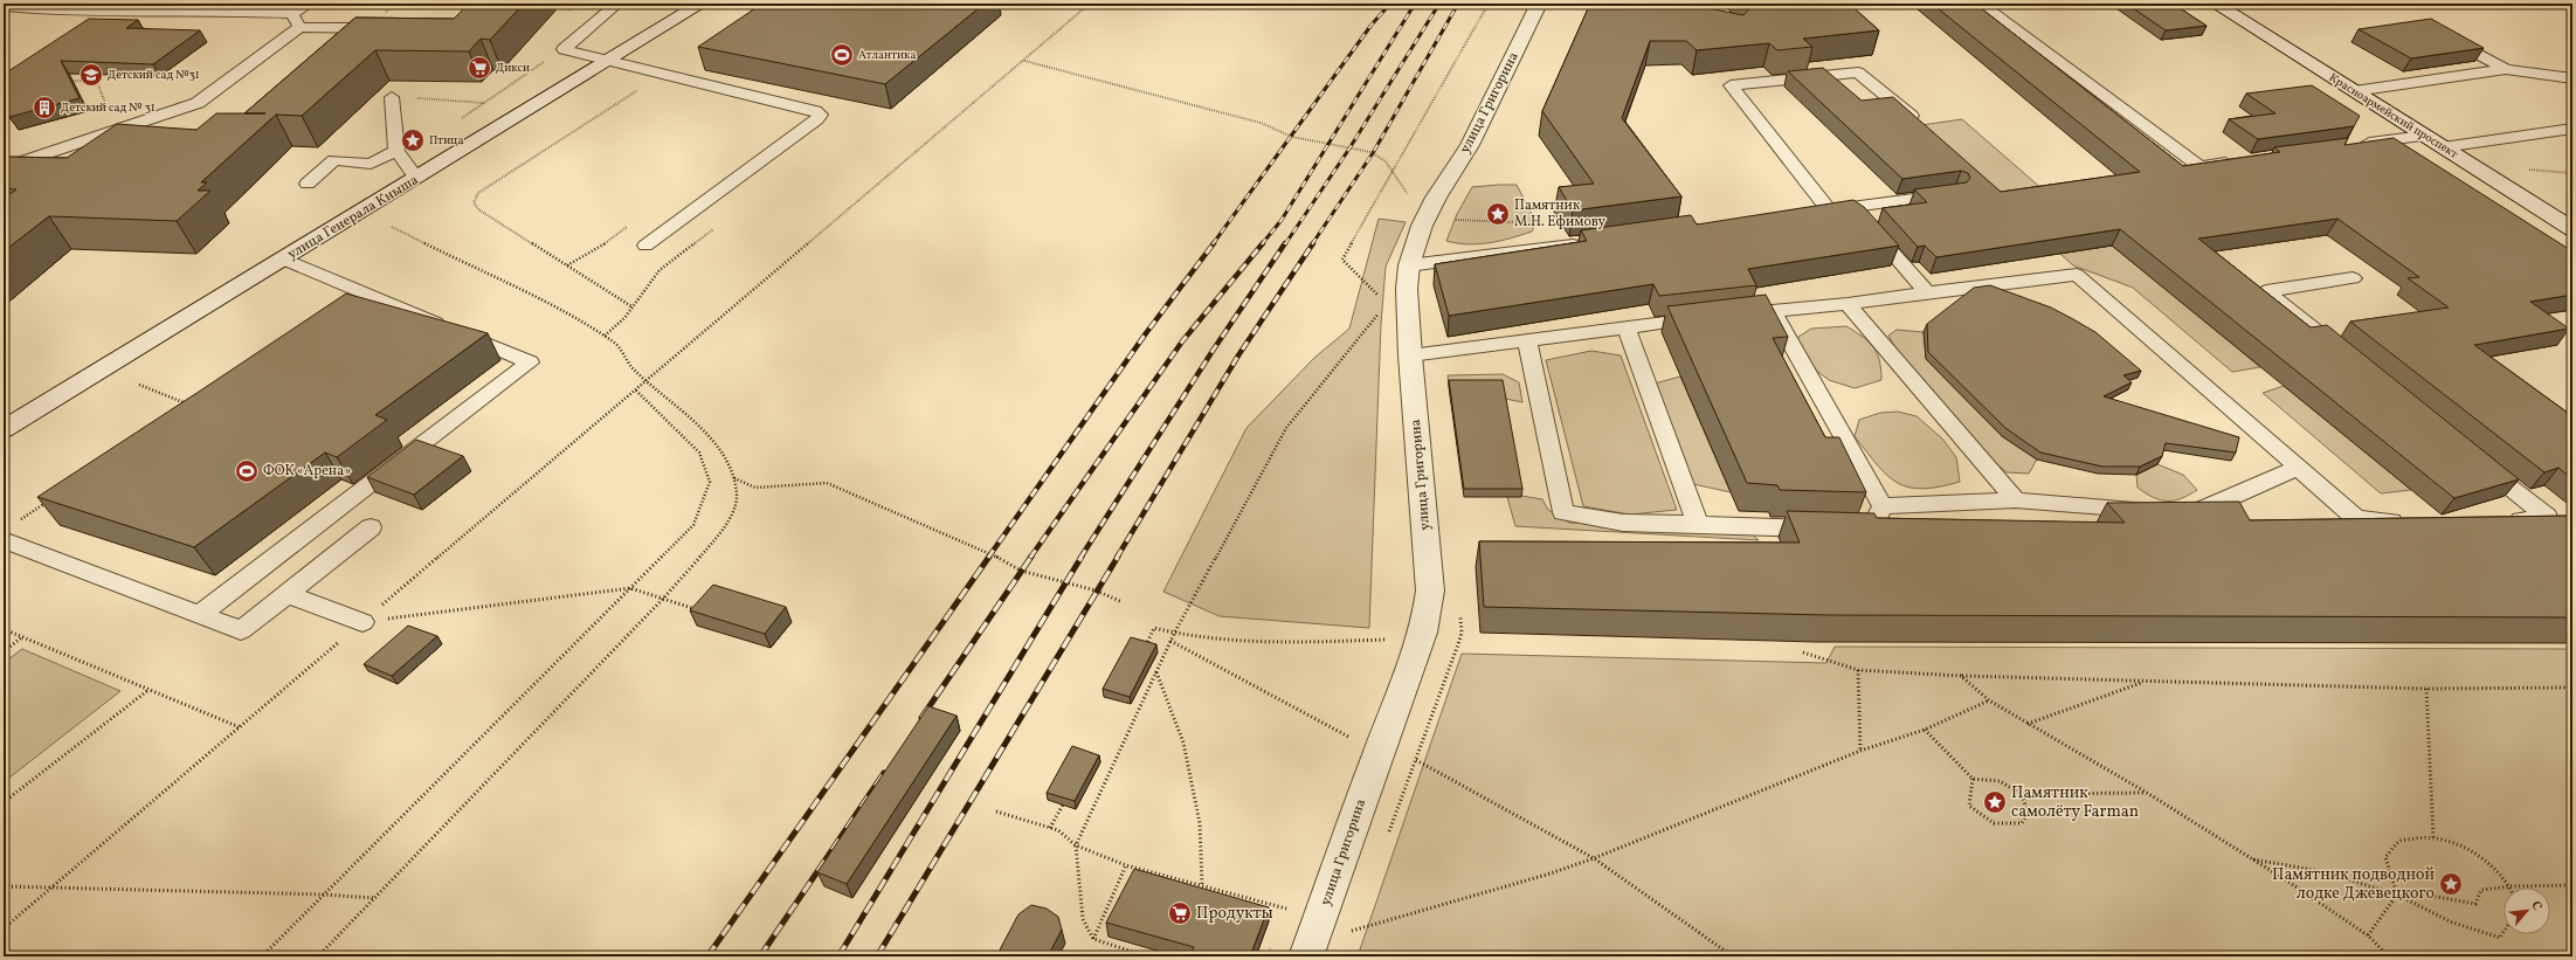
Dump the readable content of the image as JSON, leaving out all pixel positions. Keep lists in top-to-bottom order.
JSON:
{
  "streets": {
    "street": ["улица Григорина", "Красноармейский проспект", "улица Генерала Кныша"]
  },
  "places": {
    "sports": ["Атлантика", "ФОК «Арена»"],
    "supermarket": ["Дикси", "Продукты"],
    "school or university": ["Детский сад №31"],
    "building": ["Детский сад № 31"],
    "place": [
      "Птица",
      "Памятник М.Н. Ефимову",
      "Памятник самолёту Farman",
      "Памятник подводной лодке Джевецкого"
    ]
  },
  "north": "top right"
}
